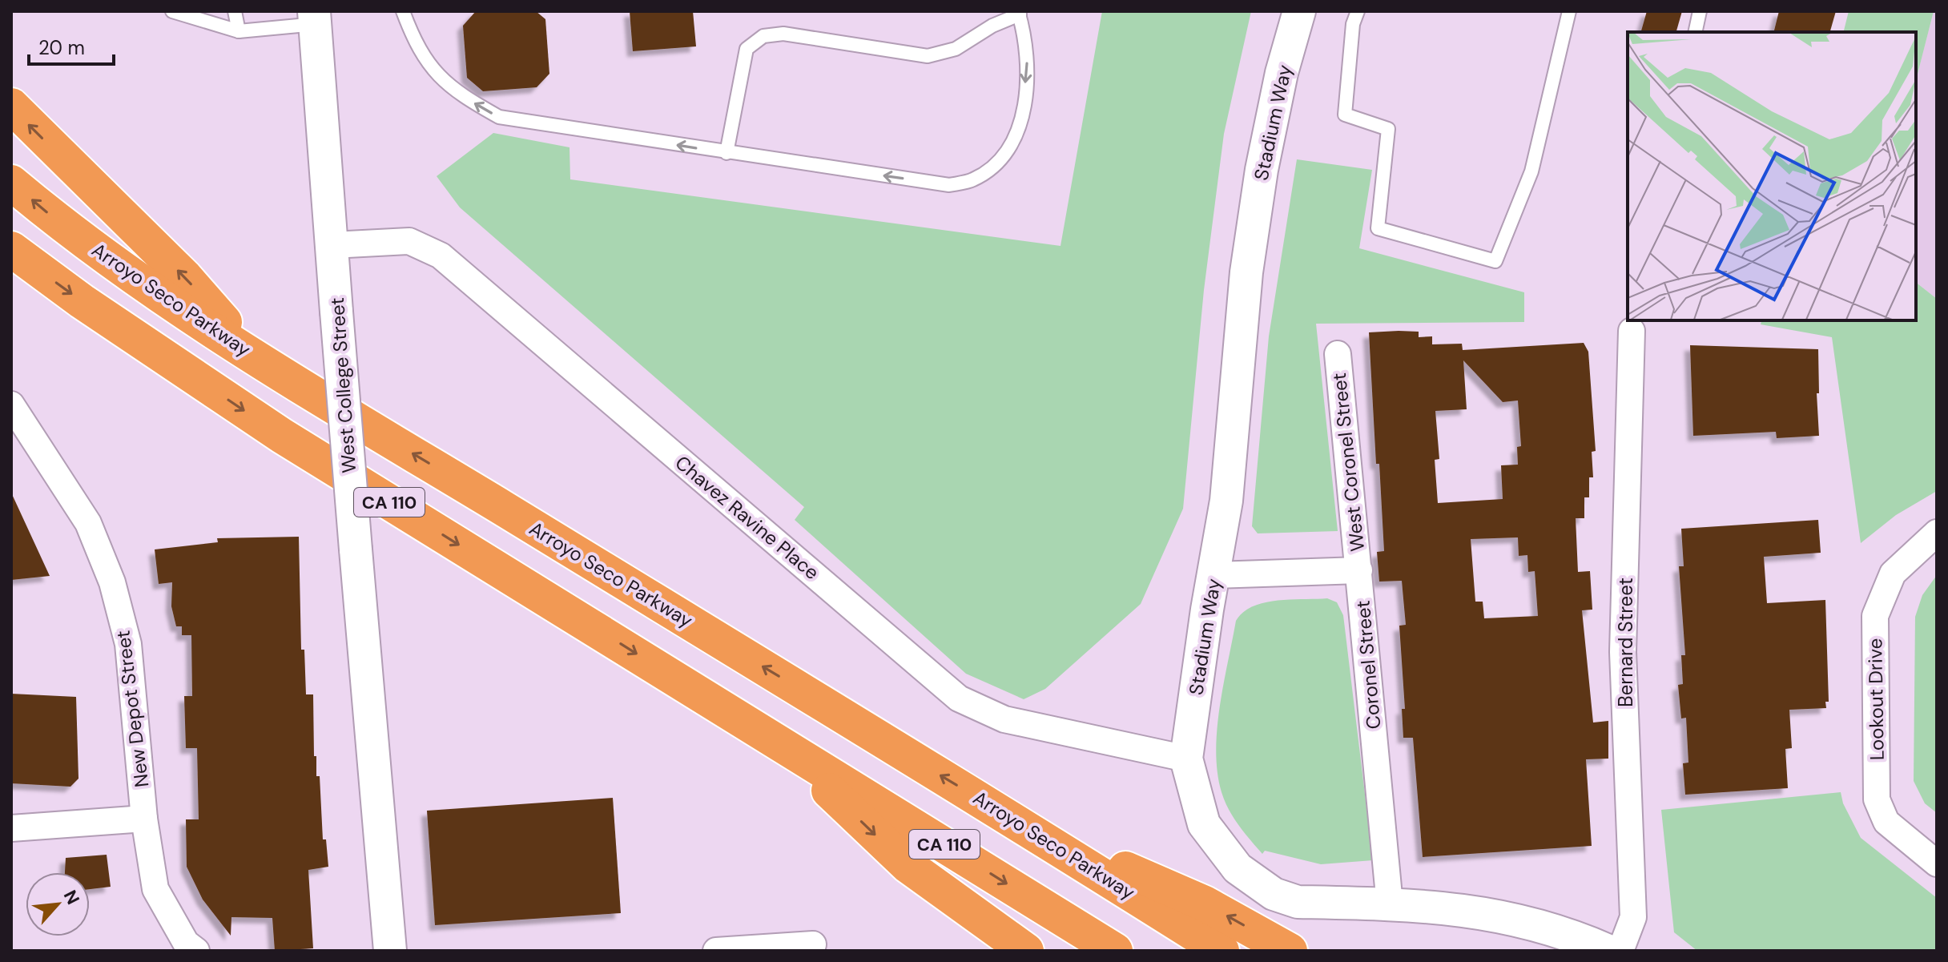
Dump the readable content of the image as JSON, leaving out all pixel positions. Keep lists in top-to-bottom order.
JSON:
{
  "streets": {
    "highway": ["Arroyo Seco Parkway", "CA 110"],
    "street": [
      "Stadium Way",
      "West College Street",
      "West Coronel Street",
      "Chavez Ravine Place",
      "Bernard Street",
      "Coronel Street",
      "Lookout Drive",
      "New Depot Street"
    ]
  },
  "crossings": [
    ["Stadium Way", "Chavez Ravine Place"],
    ["Stadium Way", "Coronel Street"],
    ["West College Street", "Chavez Ravine Place"],
    ["West Coronel Street", "Coronel Street"]
  ],
  "scale_bar": "20 m",
  "north": "top right"
}
